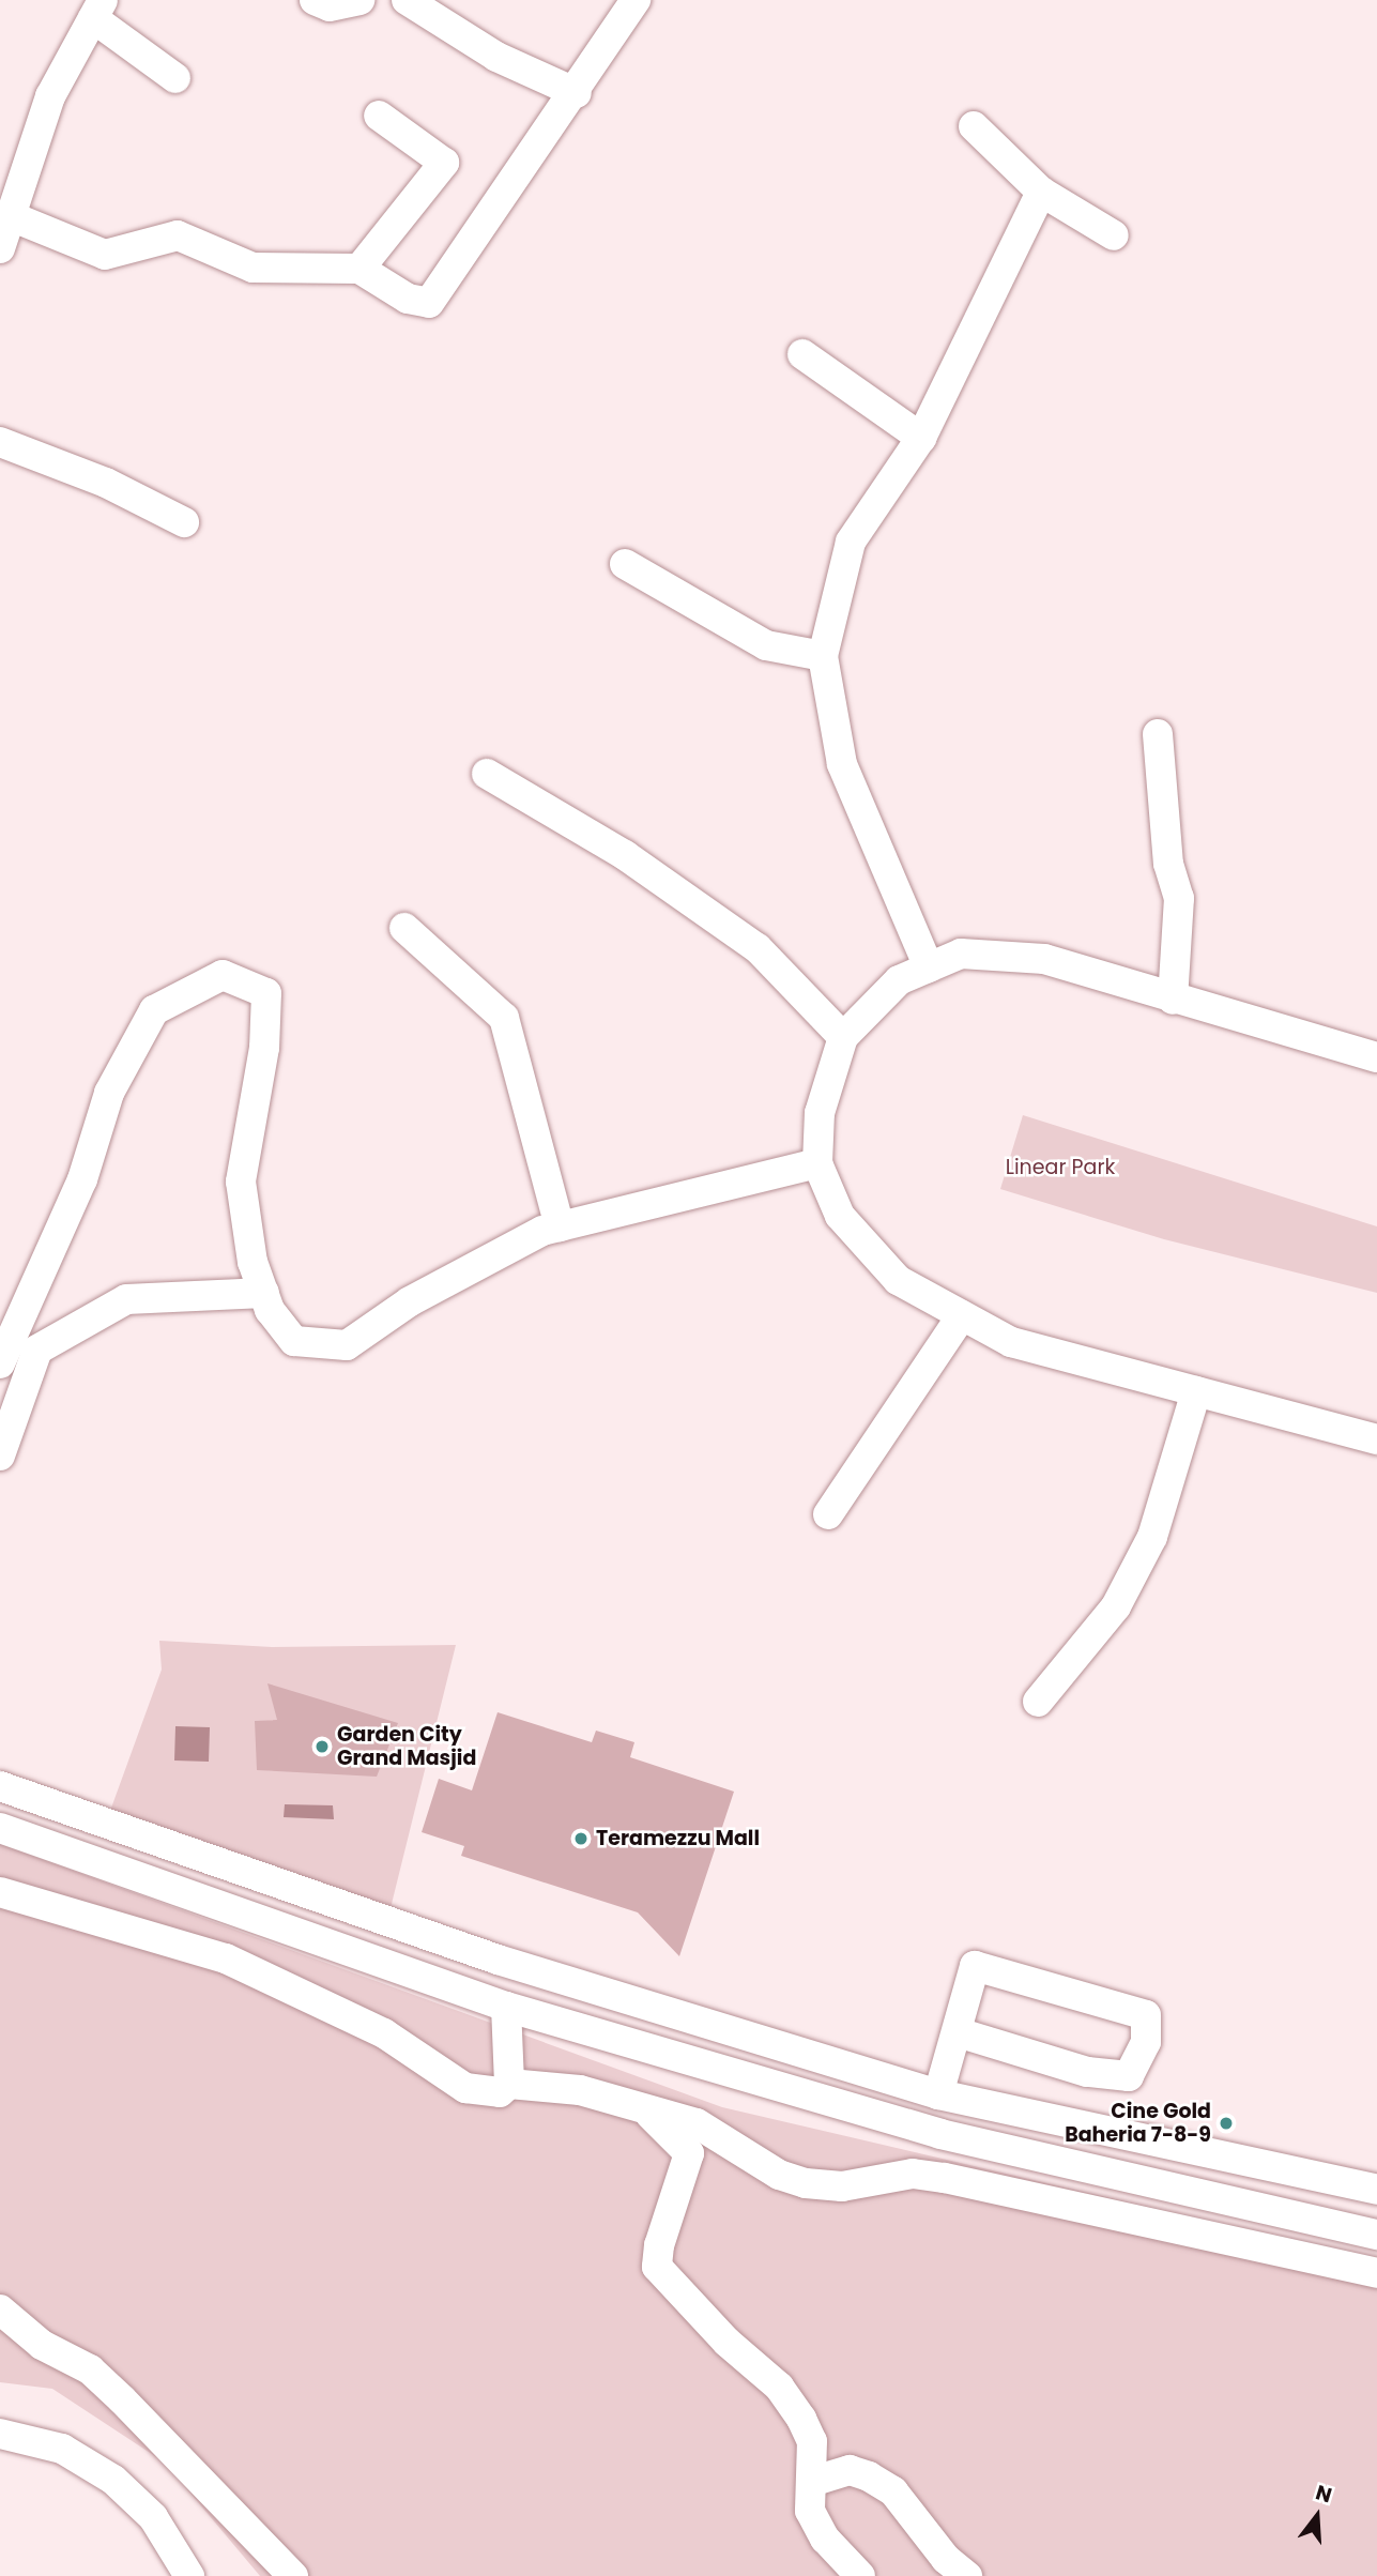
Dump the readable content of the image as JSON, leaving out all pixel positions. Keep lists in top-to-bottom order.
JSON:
{
  "parks": ["Linear Park"],
  "places": ["Garden City Grand Masjid", "Teramezzu Mall", "Cine Gold Baheria 7-8-9"],
  "north": "top"
}
